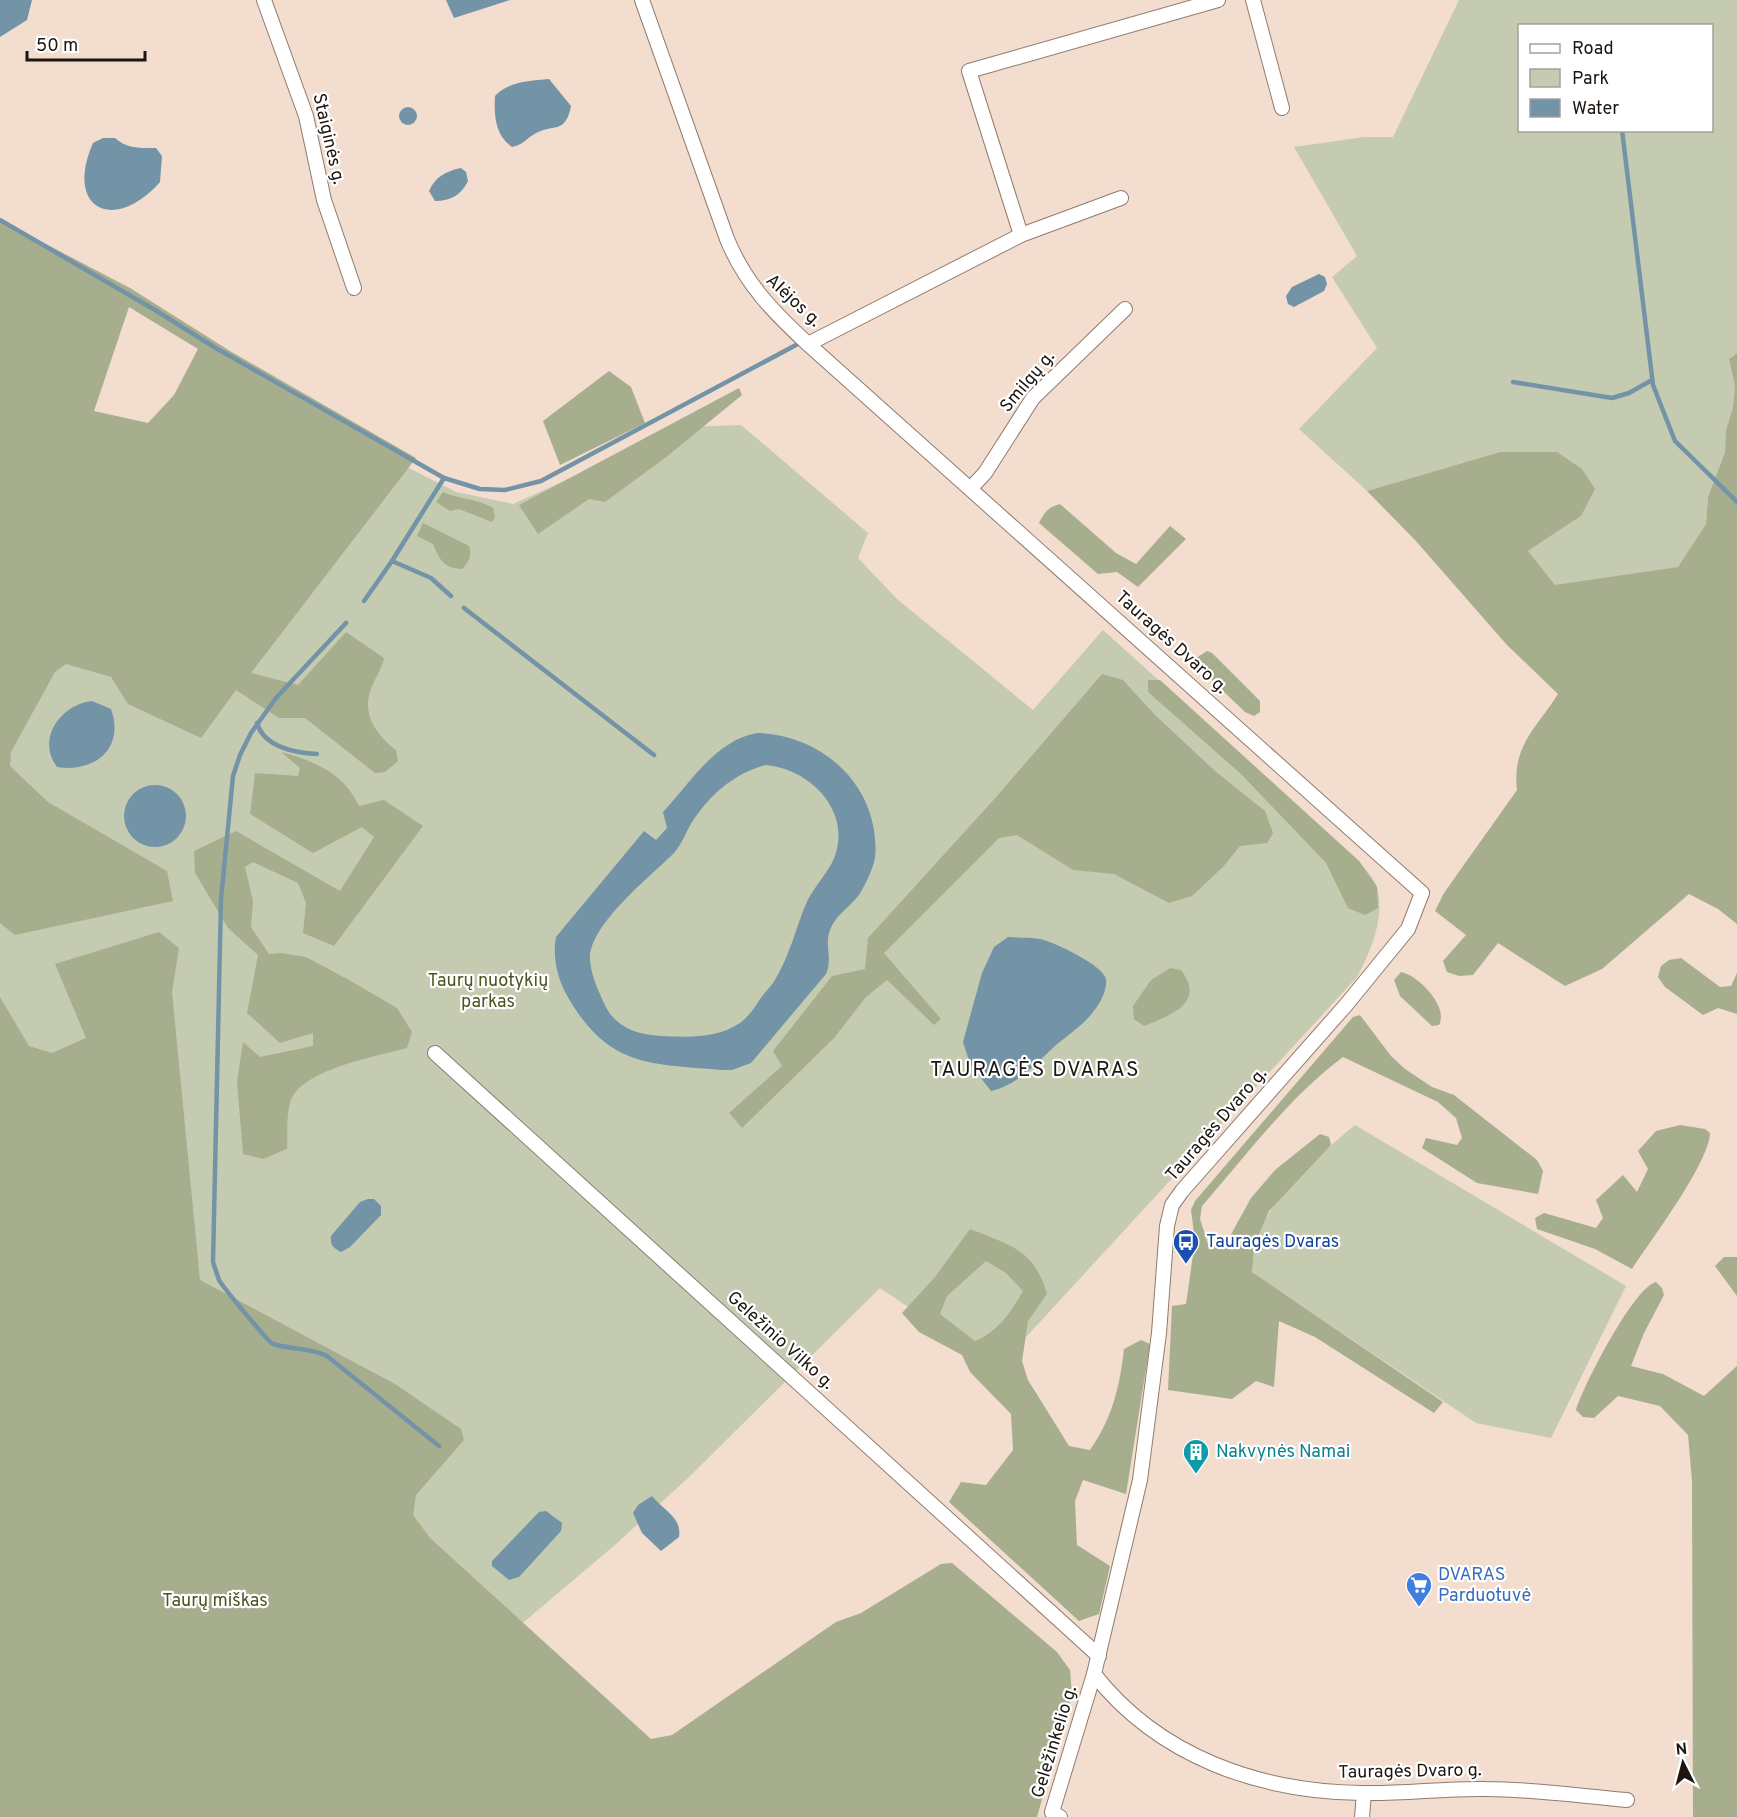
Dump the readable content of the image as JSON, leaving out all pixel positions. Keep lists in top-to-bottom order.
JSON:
{
  "streets": {
    "street": [
      "Staiginės g.",
      "Alėjos g.",
      "Smilgų g.",
      "Tauragės Dvaro g.",
      "Geležinio Vilko g.",
      "Geležinkelio g."
    ]
  },
  "crossings": [
    ["Alėjos g.", "Tauragės Dvaro g."],
    ["Smilgų g.", "Tauragės Dvaro g."],
    ["Tauragės Dvaro g.", "Geležinio Vilko g."],
    ["Tauragės Dvaro g.", "Geležinkelio g."]
  ],
  "districts": ["TAURAGĖS DVARAS"],
  "parks": ["Taurų nuotykių parkas", "Taurų miškas"],
  "places": {
    "bus stop": ["Tauragės Dvaras"],
    "building": ["Nakvynės Namai"],
    "supermarket": ["DVARAS Parduotuvė"]
  },
  "legend": ["Road", "Park", "Water"],
  "scale_bar": "50 m",
  "north": "top"
}
